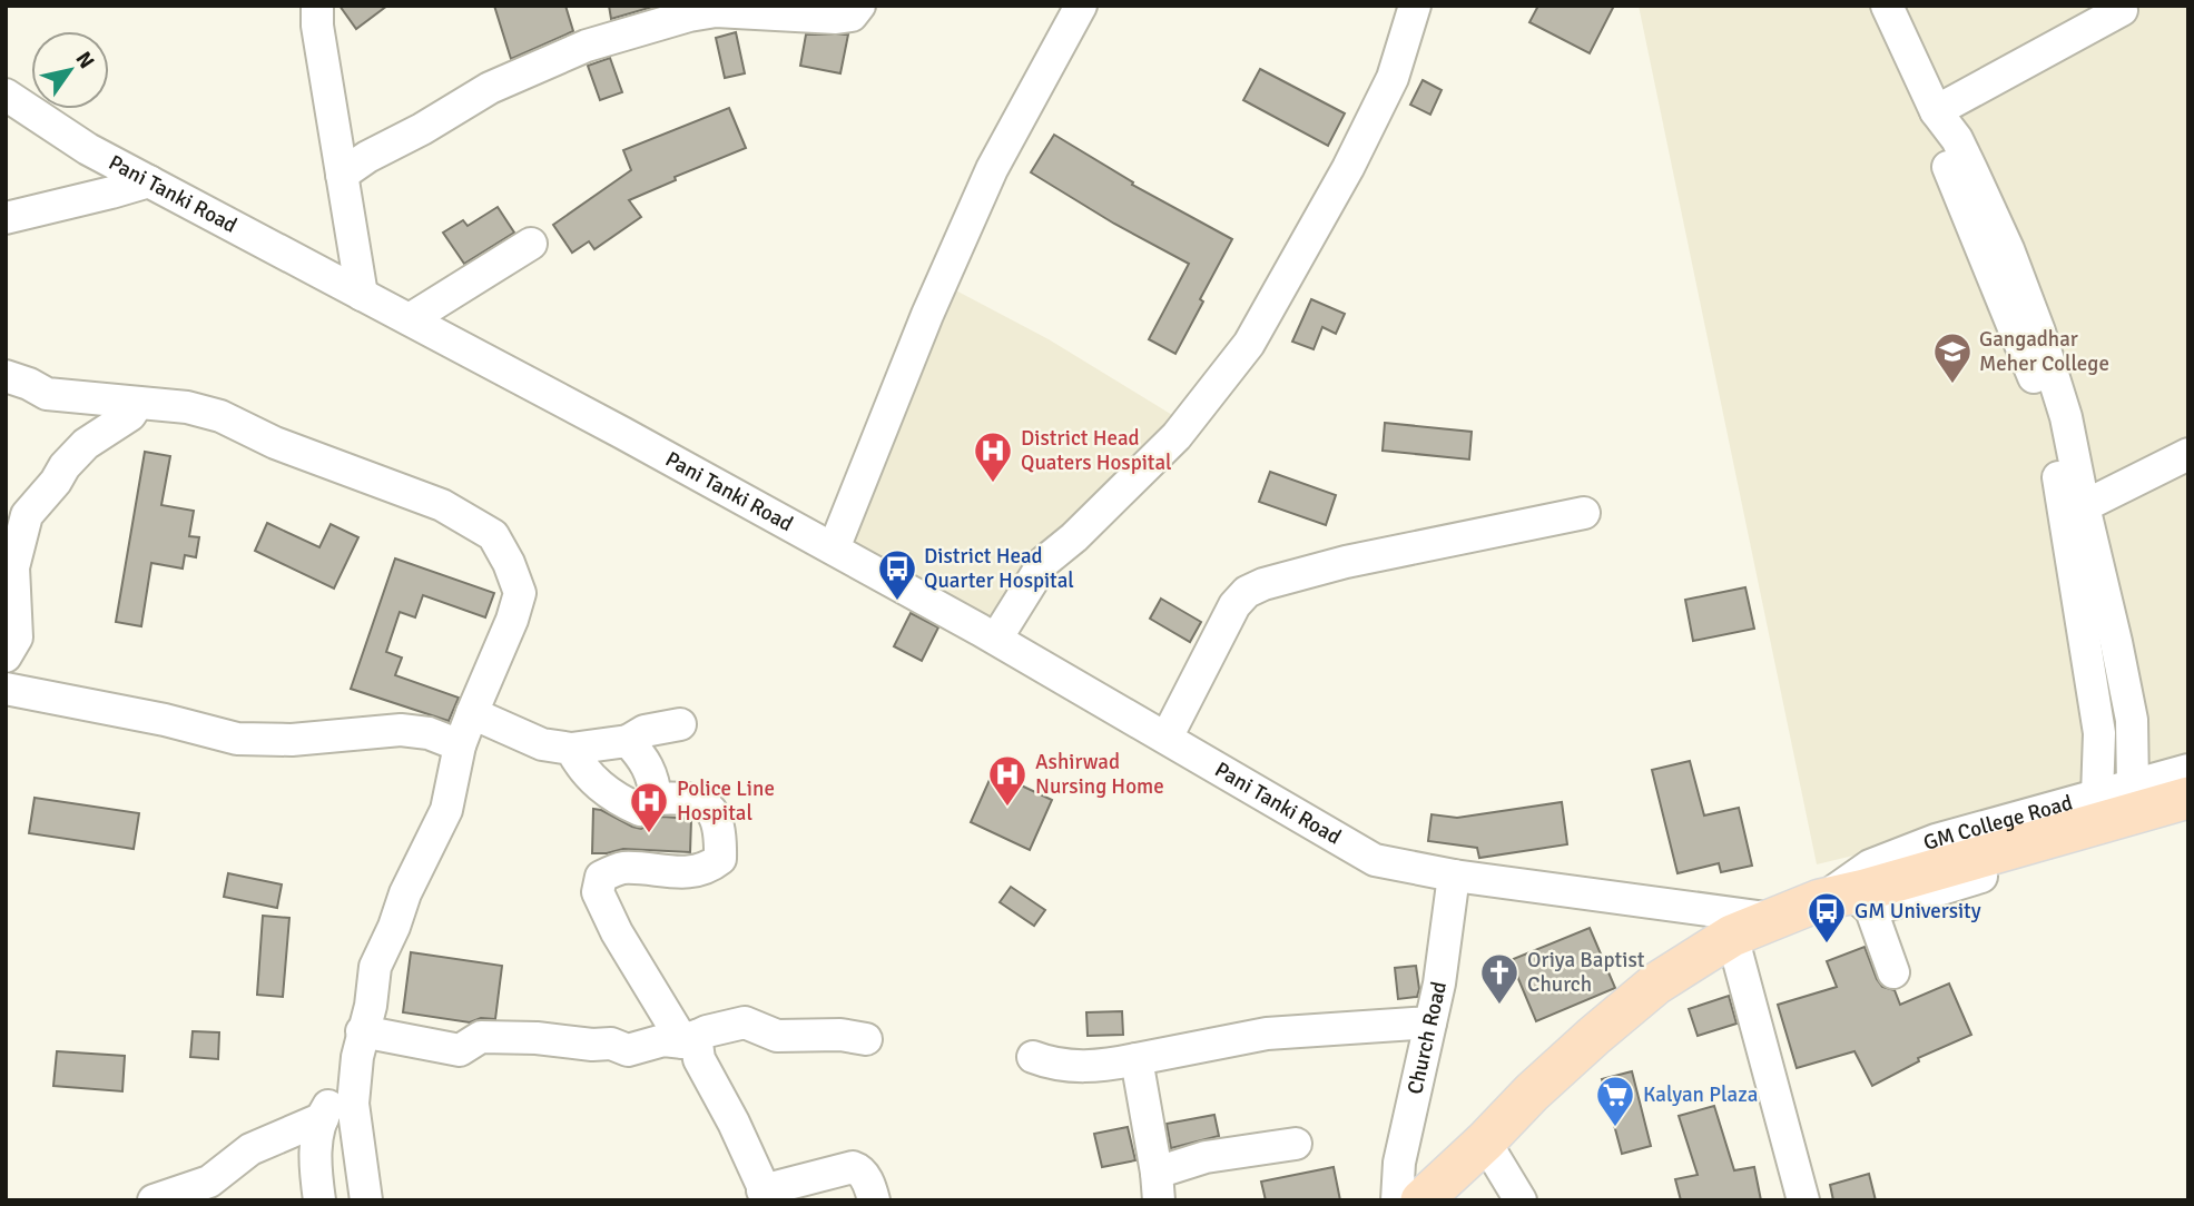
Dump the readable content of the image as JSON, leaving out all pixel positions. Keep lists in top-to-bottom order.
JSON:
{
  "streets": {
    "street": ["Pani Tanki Road", "GM College Road", "Church Road"]
  },
  "crossings": [
    ["Pani Tanki Road", "Church Road"]
  ],
  "places": {
    "school or university": ["Gangadhar Meher College"],
    "hospital": ["District Head Quaters Hospital", "Ashirwad Nursing Home", "Police Line Hospital"],
    "bus stop": ["District Head Quarter Hospital", "GM University"],
    "church": ["Oriya Baptist Church"],
    "supermarket": ["Kalyan Plaza"]
  },
  "north": "top right"
}
